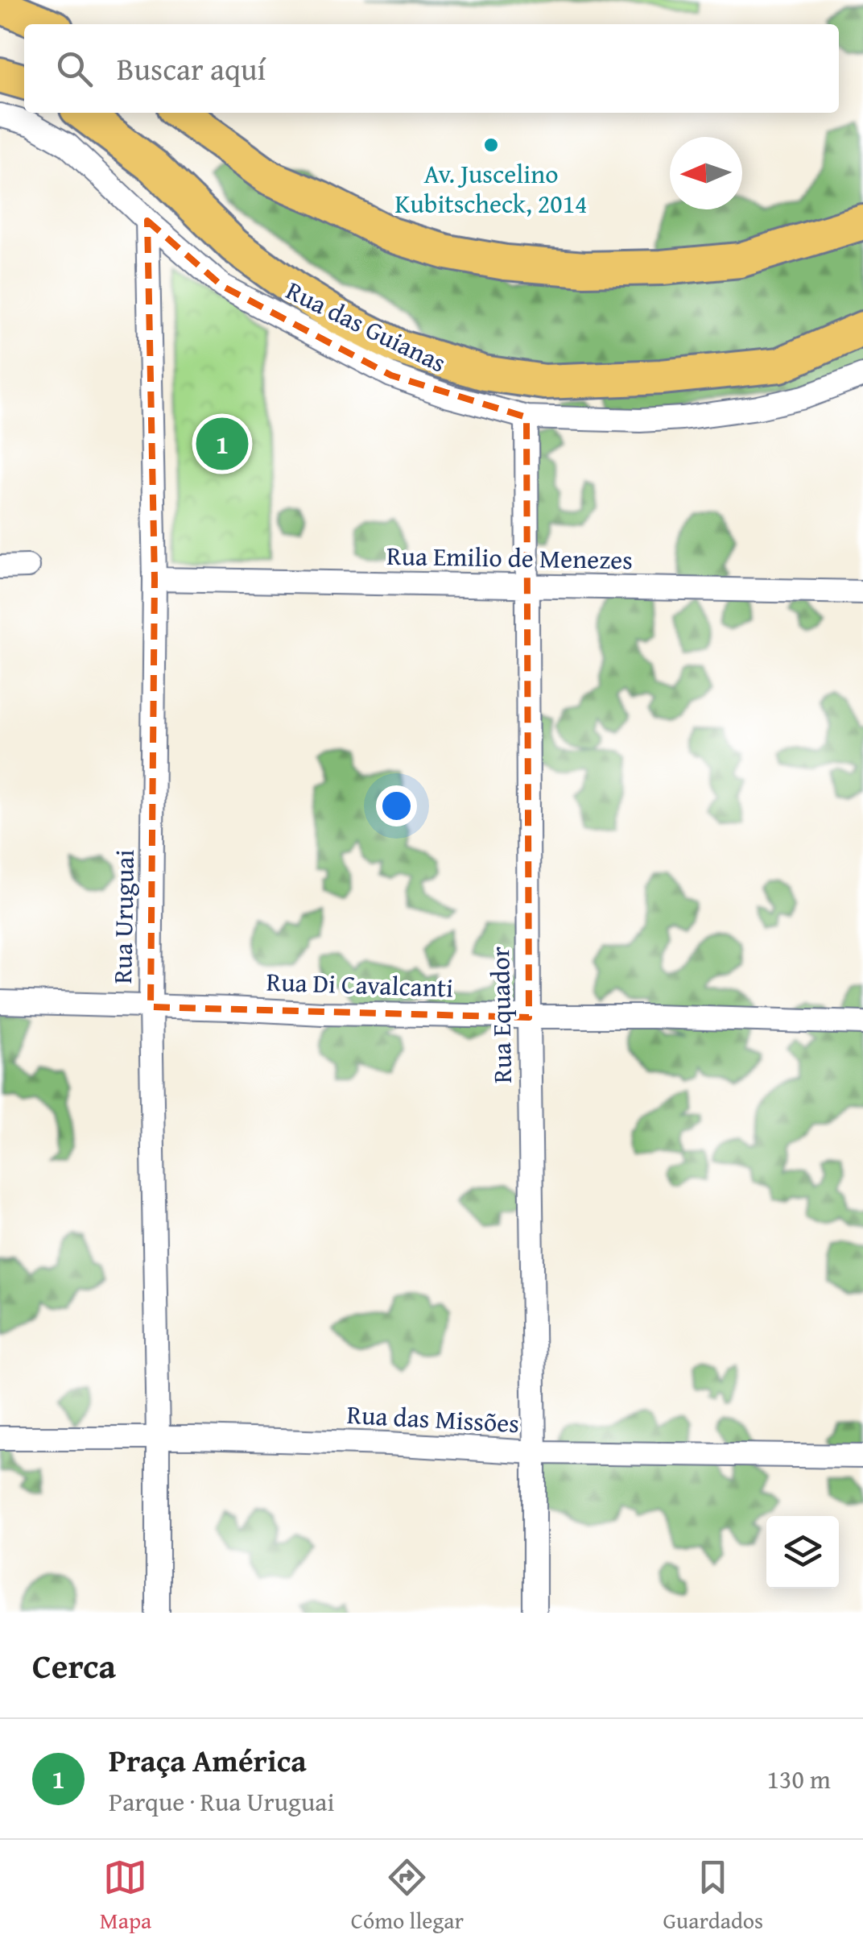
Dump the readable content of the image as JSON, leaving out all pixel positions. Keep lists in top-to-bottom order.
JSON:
{
  "streets": {
    "street": [
      "Rua das Guianas",
      "Rua Emilio de Menezes",
      "Rua Uruguai",
      "Rua Di Cavalcanti",
      "Rua Equador",
      "Rua das Missões"
    ]
  },
  "crossings": [
    ["Rua das Guianas", "Rua Uruguai"],
    ["Rua das Guianas", "Rua Equador"],
    ["Rua Emilio de Menezes", "Rua Uruguai"],
    ["Rua Emilio de Menezes", "Rua Equador"],
    ["Rua Uruguai", "Rua Di Cavalcanti"],
    ["Rua Uruguai", "Rua das Missões"],
    ["Rua Di Cavalcanti", "Rua Equador"],
    ["Rua Equador", "Rua das Missões"]
  ],
  "places": ["Av. Juscelino Kubitscheck, 2014"],
  "north": "left",
  "page": {
    "search": "Buscar aquí",
    "pins": "1",
    "heading": "Cerca",
    "list": [
      {
        "mark": "1",
        "name": "Praça América",
        "note": "Parque · Rua Uruguai",
        "value": "130 m"
      }
    ],
    "nav": ["Mapa", "Cómo llegar", "Guardados"]
  }
}
